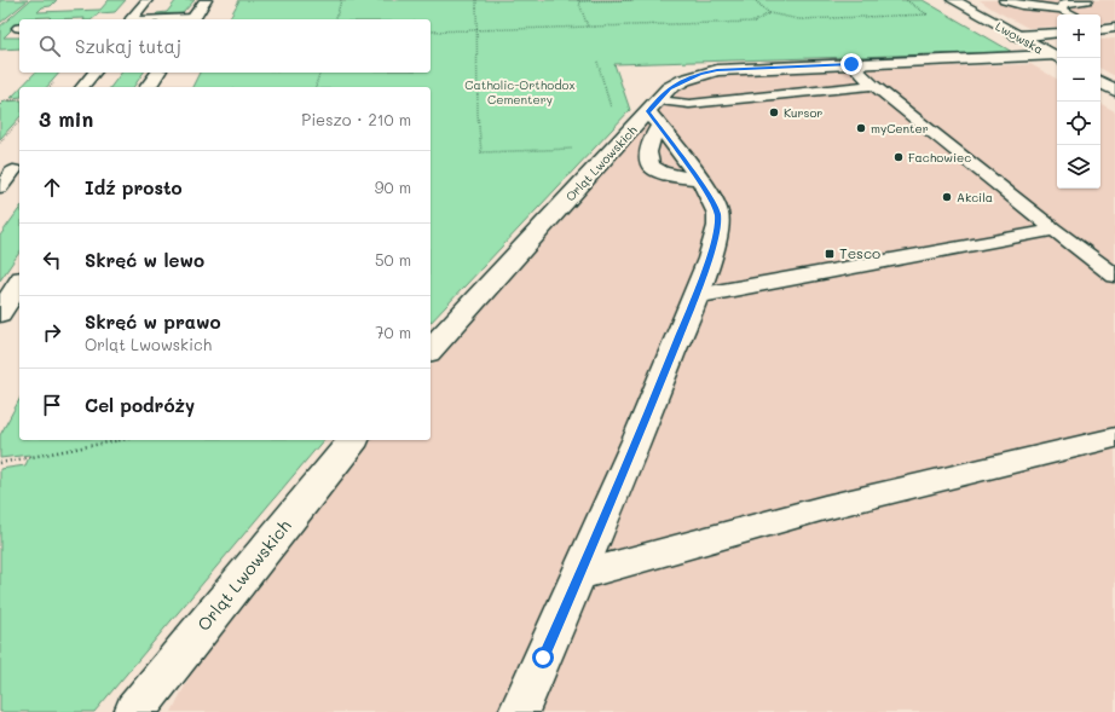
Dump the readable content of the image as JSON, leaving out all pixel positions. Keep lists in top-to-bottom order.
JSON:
{
  "streets": {
    "street": ["Lwowska", "Orląt Lwowskich"]
  },
  "crossings": [
    ["Lwowska", "Orląt Lwowskich"]
  ],
  "parks": ["Catholic-Orthodox Cementery"],
  "places": {
    "other": [
      "Kursor",
      "myCenter",
      "Fachowiec",
      "Akcila"
    ],
    "transit": ["Tesco"]
  },
  "page": {
    "map_buttons": ["+", "−"],
    "search": "Szukaj tutaj",
    "heading": ["3 min", "Pieszo · 210 m"],
    "list": [
      ["Idź prosto", "90 m"],
      ["Skręć w lewo", "50 m"],
      ["Skręć w prawo", "Orląt Lwowskich", "70 m"],
      "Cel podróży"
    ]
  }
}
